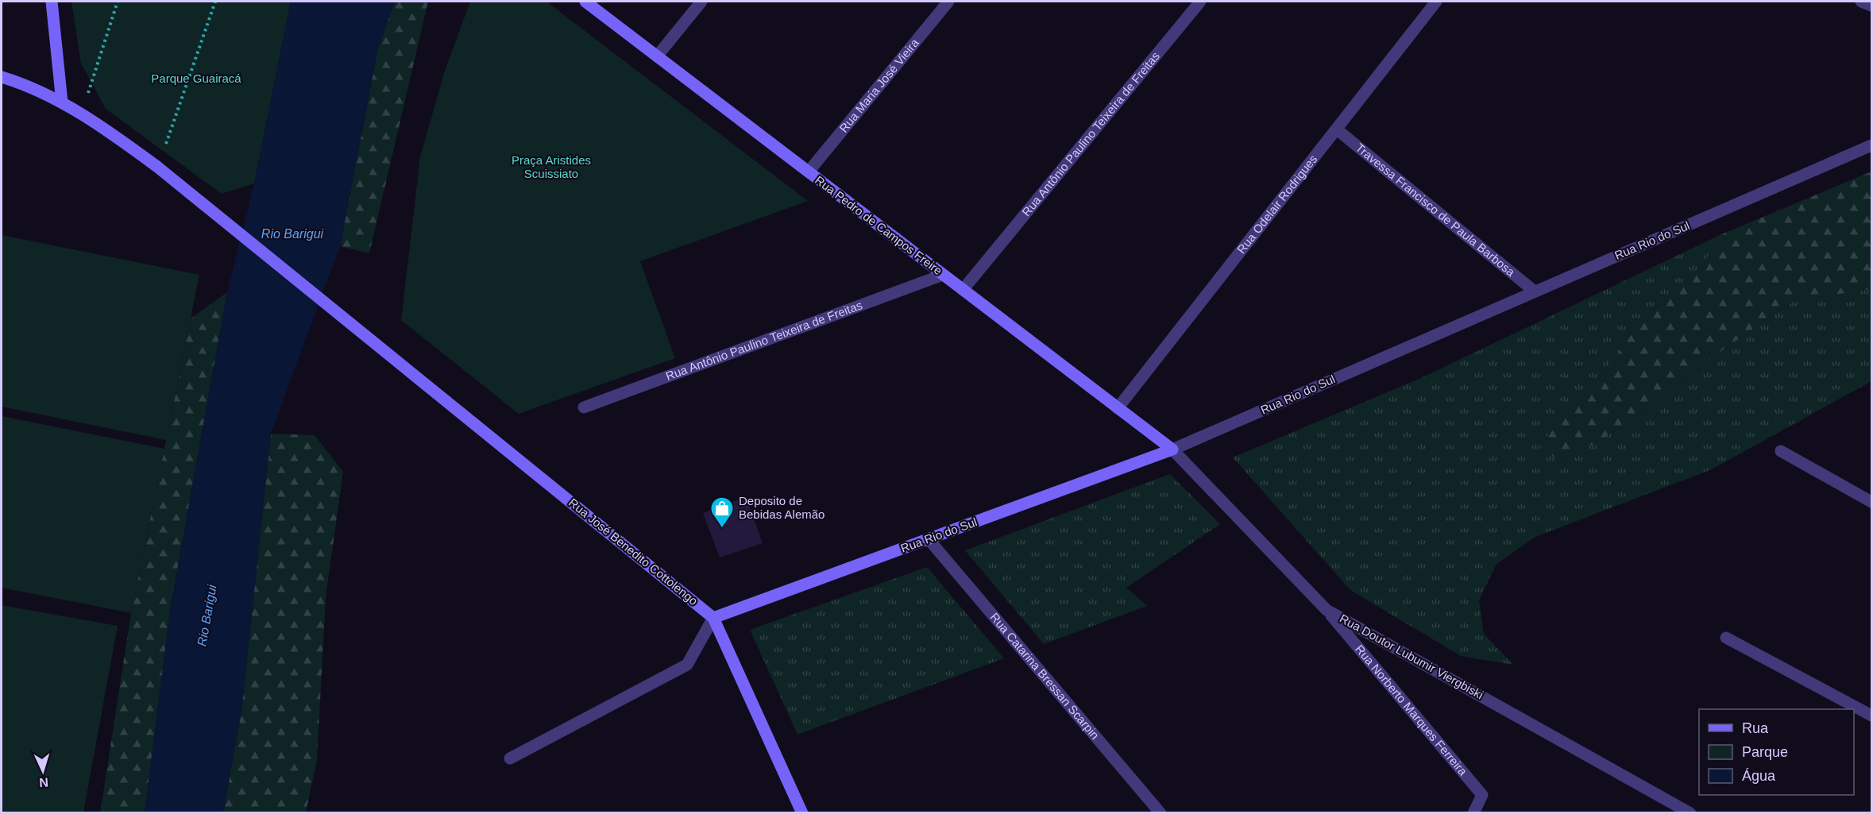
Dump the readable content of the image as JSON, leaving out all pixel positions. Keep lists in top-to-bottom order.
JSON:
{
  "streets": {
    "street": [
      "Rua Maria José Vieira",
      "Rua Antônio Paulino Teixeira de Freitas",
      "Rua Odelair Rodrigues",
      "Travessa Francisco de Paula Barbosa",
      "Rua Pedro de Campos Freire",
      "Rua Rio do Sul",
      "Rua José Benedito Cottolengo",
      "Rua Doutor Lubumir Viergbiski",
      "Rua Catarina Bressan Scarpin",
      "Rua Norberto Marques Ferreira"
    ]
  },
  "crossings": [
    ["Rua Maria José Vieira", "Rua Pedro de Campos Freire"],
    ["Rua Antônio Paulino Teixeira de Freitas", "Rua Pedro de Campos Freire"],
    ["Rua Odelair Rodrigues", "Travessa Francisco de Paula Barbosa"],
    ["Rua Odelair Rodrigues", "Rua Pedro de Campos Freire"],
    ["Travessa Francisco de Paula Barbosa", "Rua Rio do Sul"],
    ["Rua Pedro de Campos Freire", "Rua Rio do Sul"],
    ["Rua Pedro de Campos Freire", "Rua Doutor Lubumir Viergbiski"],
    ["Rua Rio do Sul", "Rua José Benedito Cottolengo"],
    ["Rua Rio do Sul", "Rua Doutor Lubumir Viergbiski"],
    ["Rua Rio do Sul", "Rua Catarina Bressan Scarpin"],
    ["Rua Doutor Lubumir Viergbiski", "Rua Norberto Marques Ferreira"]
  ],
  "water": ["Rio Barigui"],
  "parks": ["Parque Guairacá", "Praça Aristides Scuissiato"],
  "places": {
    "shop": ["Deposito de Bebidas Alemão"]
  },
  "legend": ["Rua", "Parque", "Água"],
  "north": "bottom"
}
